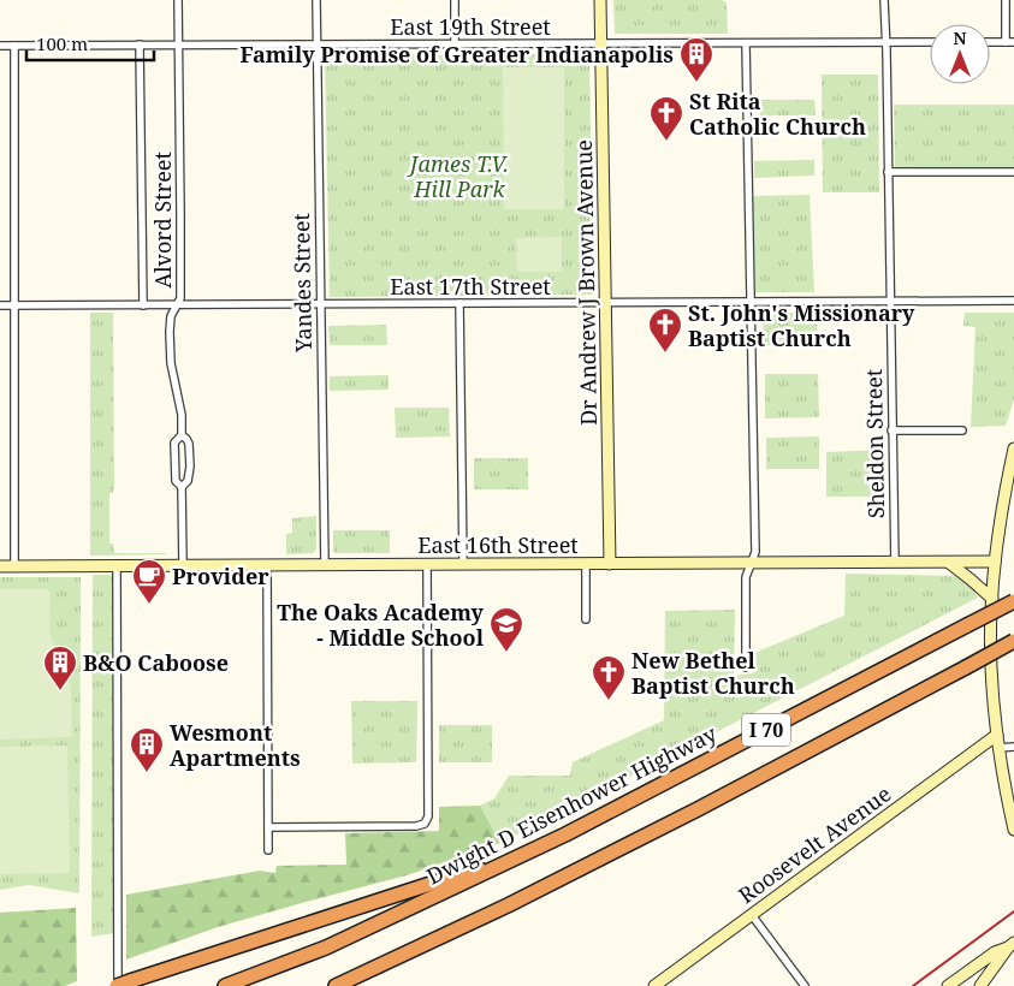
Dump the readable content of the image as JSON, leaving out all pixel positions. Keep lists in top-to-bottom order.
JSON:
{
  "streets": {
    "highway": ["I 70", "Dwight D Eisenhower Highway"],
    "main road": ["Dr Andrew J Brown Avenue", "East 16th Street", "Roosevelt Avenue"],
    "street": [
      "East 19th Street",
      "Alvord Street",
      "Yandes Street",
      "East 17th Street",
      "Sheldon Street"
    ]
  },
  "crossings": [
    ["East 19th Street", "Alvord Street"],
    ["East 19th Street", "Yandes Street"],
    ["East 19th Street", "Dr Andrew J Brown Avenue"],
    ["East 19th Street", "Sheldon Street"],
    ["Alvord Street", "East 17th Street"],
    ["Alvord Street", "East 16th Street"],
    ["Yandes Street", "East 17th Street"],
    ["Yandes Street", "East 16th Street"],
    ["Dr Andrew J Brown Avenue", "East 17th Street"],
    ["Dr Andrew J Brown Avenue", "East 16th Street"],
    ["East 17th Street", "Sheldon Street"],
    ["Sheldon Street", "East 16th Street"]
  ],
  "parks": ["James T.V. Hill Park"],
  "places": {
    "building": ["Family Promise of Greater Indianapolis", "B&O Caboose", "Wesmont Apartments"],
    "church": ["St Rita Catholic Church", "St. John's Missionary Baptist Church", "New Bethel Baptist Church"],
    "cafe": ["Provider"],
    "school or university": ["The Oaks Academy - Middle School"]
  },
  "scale_bar": "100 m",
  "north": "top"
}
